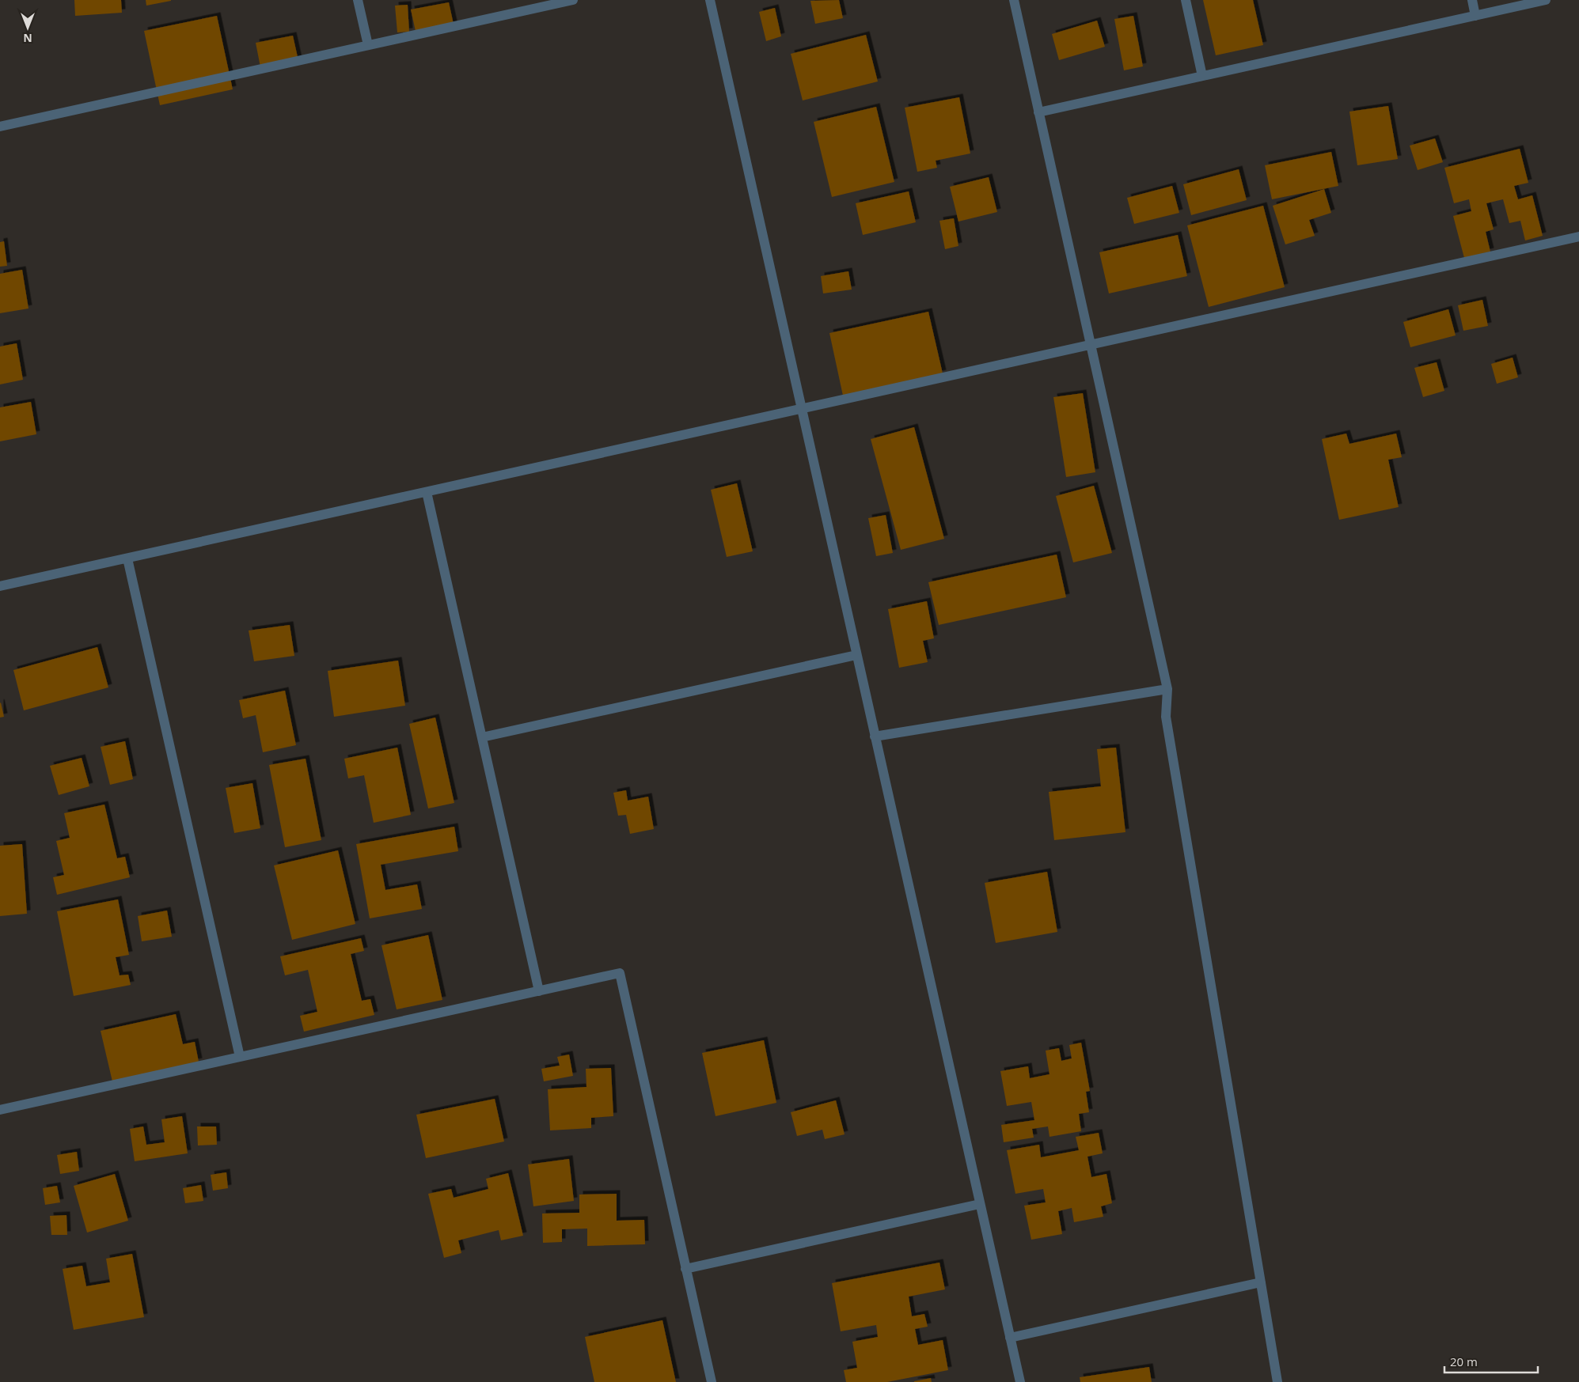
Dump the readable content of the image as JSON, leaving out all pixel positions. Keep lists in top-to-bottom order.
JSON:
{
  "scale_bar": "20 m",
  "north": "bottom"
}
